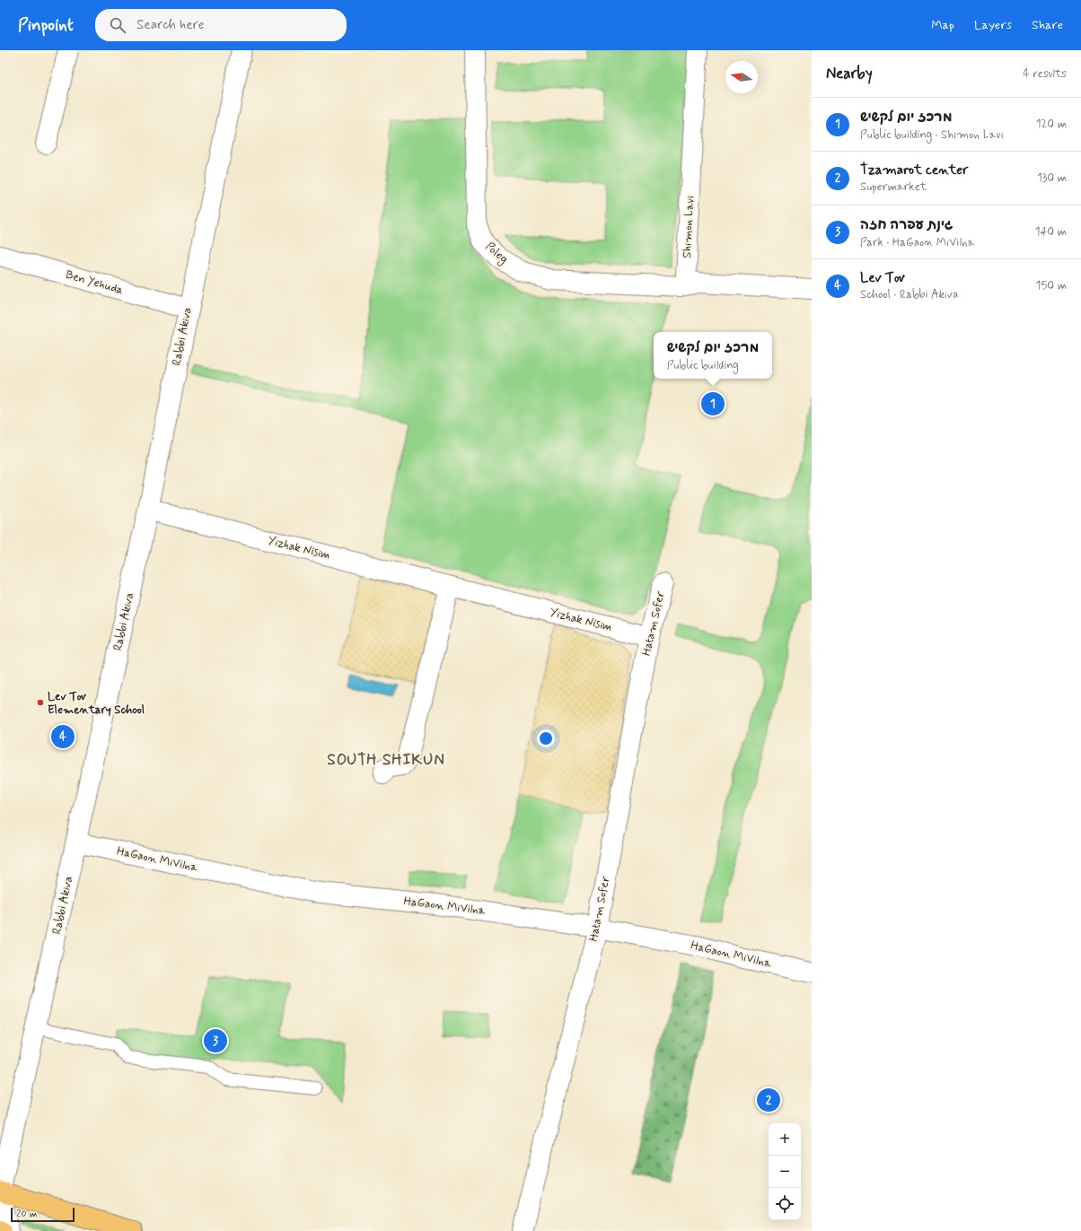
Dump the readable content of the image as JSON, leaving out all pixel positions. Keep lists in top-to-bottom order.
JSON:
{
  "streets": {
    "street": [
      "Shimon Lavi",
      "Poleg",
      "Ben Yehuda",
      "Rabbi Akiva",
      "Yizhak Nisim",
      "Hatam Sofer",
      "HaGaon MiVilna"
    ]
  },
  "crossings": [
    ["Shimon Lavi", "Poleg"],
    ["Ben Yehuda", "Rabbi Akiva"],
    ["Rabbi Akiva", "Yizhak Nisim"],
    ["Rabbi Akiva", "HaGaon MiVilna"],
    ["Yizhak Nisim", "Hatam Sofer"],
    ["Hatam Sofer", "HaGaon MiVilna"]
  ],
  "districts": ["SOUTH SHIKUN"],
  "places": ["Lev Tov Elementary School"],
  "scale_bar": "20 m",
  "north": "left",
  "page": {
    "header": "Pinpoint",
    "search": "Search here",
    "nav": ["Map", "Layers", "Share"],
    "heading": ["Nearby", "4 results"],
    "list": [
      {
        "mark": "1",
        "name": "מרכז יום לקשיש",
        "note": "Public building · Shimon Lavi",
        "value": "120 m"
      },
      {
        "mark": "2",
        "name": "Tzamarot center",
        "note": "Supermarket",
        "value": "130 m"
      },
      {
        "mark": "3",
        "name": "גינת עפרה חזה",
        "note": "Park · HaGaon MiVilna",
        "value": "140 m"
      },
      {
        "mark": "4",
        "name": "Lev Tov",
        "note": "School · Rabbi Akiva",
        "value": "150 m"
      }
    ],
    "popup": ["מרכז יום לקשיש", "Public building"],
    "pins": [
      "1",
      "4",
      "3",
      "2"
    ],
    "map_buttons": ["+", "−"],
    "scale": "20 m"
  }
}
